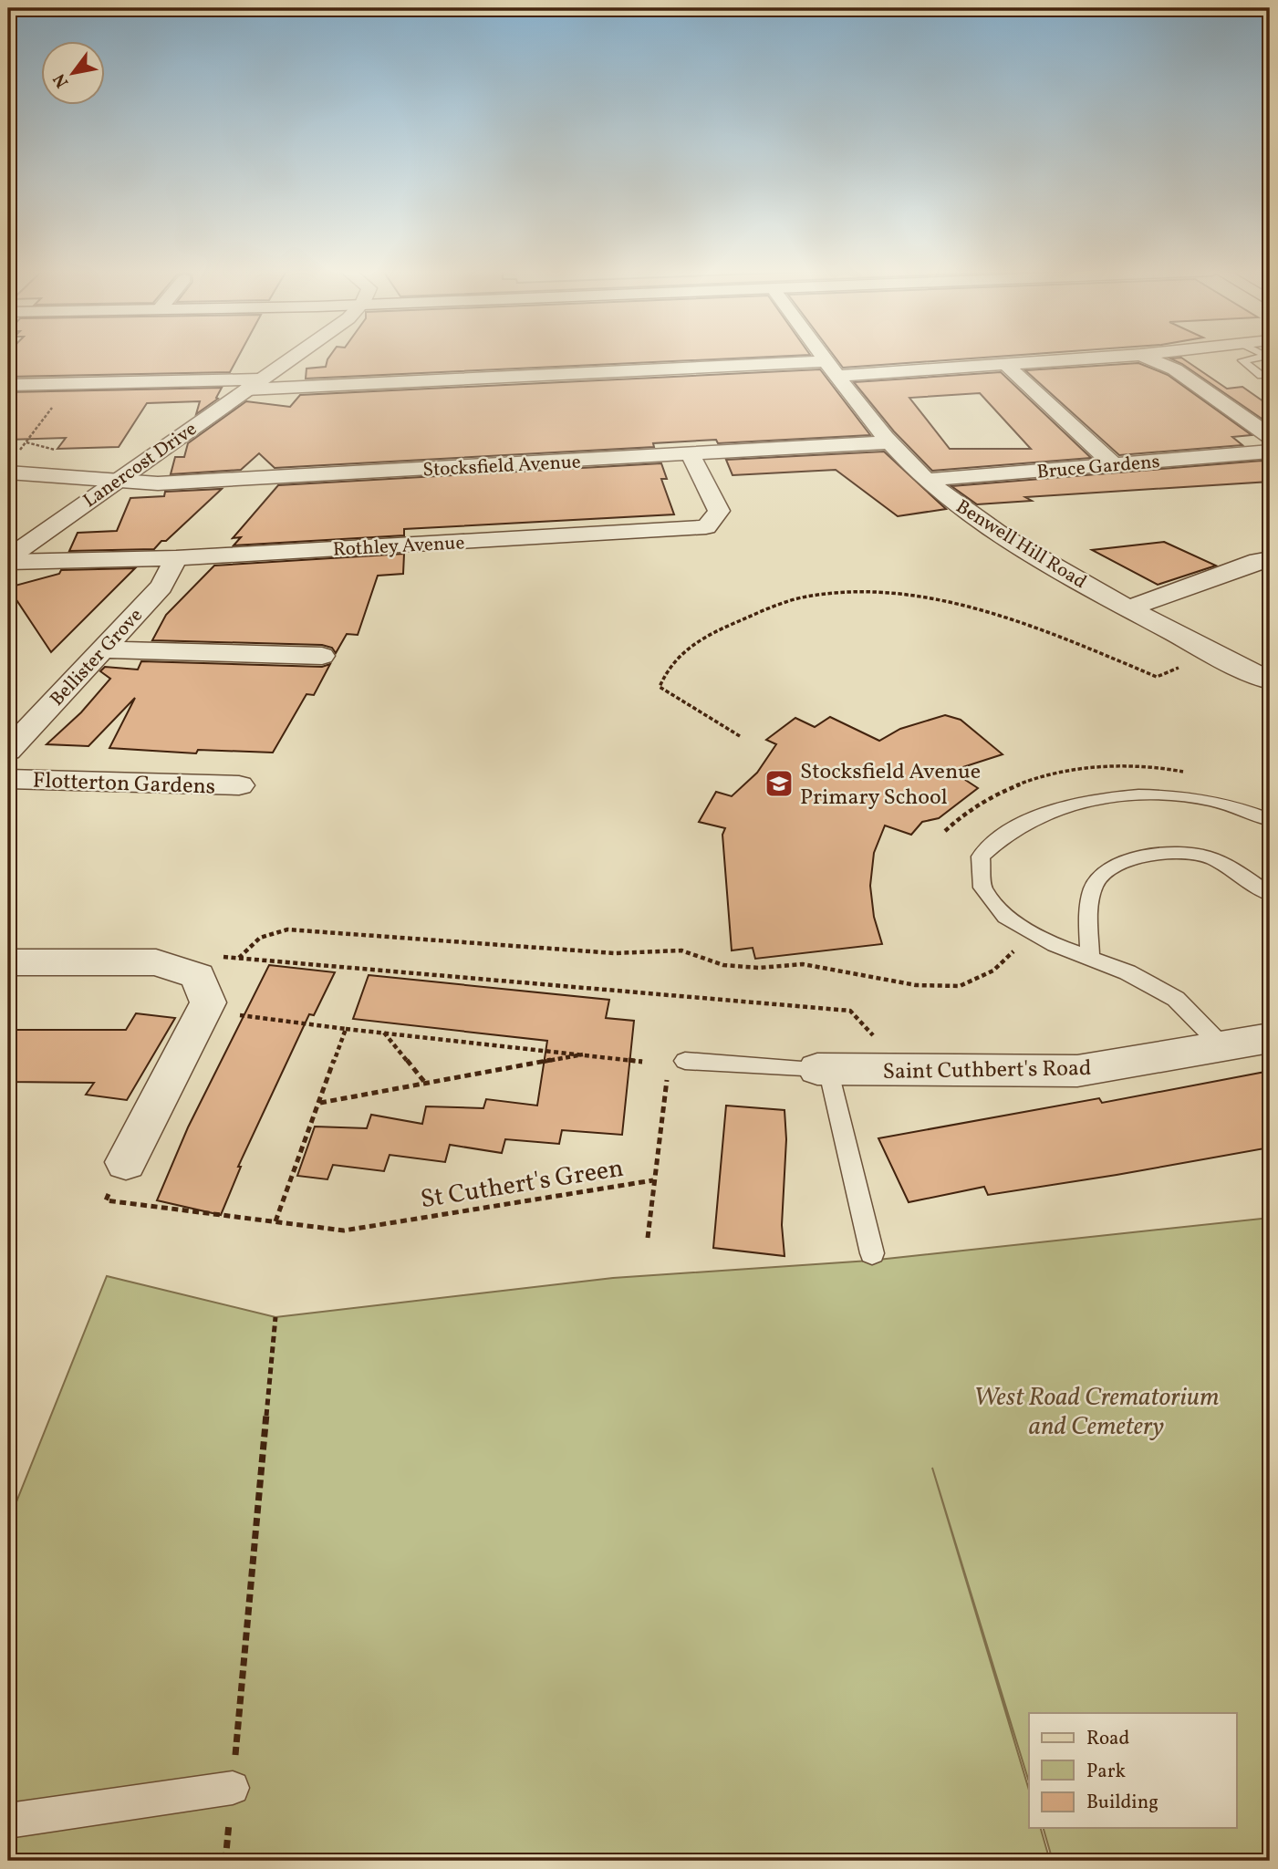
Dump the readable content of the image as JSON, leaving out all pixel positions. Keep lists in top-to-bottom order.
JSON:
{
  "streets": {
    "street": [
      "Lanercost Drive",
      "Stocksfield Avenue",
      "Bruce Gardens",
      "Benwell Hill Road",
      "Rothley Avenue",
      "Bellister Grove",
      "Flotterton Gardens",
      "Saint Cuthbert's Road"
    ],
    "path": ["St Cuthert's Green"]
  },
  "crossings": [
    ["Lanercost Drive", "Stocksfield Avenue"],
    ["Lanercost Drive", "Rothley Avenue"],
    ["Stocksfield Avenue", "Benwell Hill Road"],
    ["Stocksfield Avenue", "Rothley Avenue"],
    ["Bruce Gardens", "Benwell Hill Road"],
    ["Rothley Avenue", "Bellister Grove"]
  ],
  "parks": ["West Road Crematorium and Cemetery"],
  "places": {
    "school or university": ["Stocksfield Avenue Primary School"]
  },
  "legend": ["Road", "Park", "Building"],
  "north": "bottom left"
}
